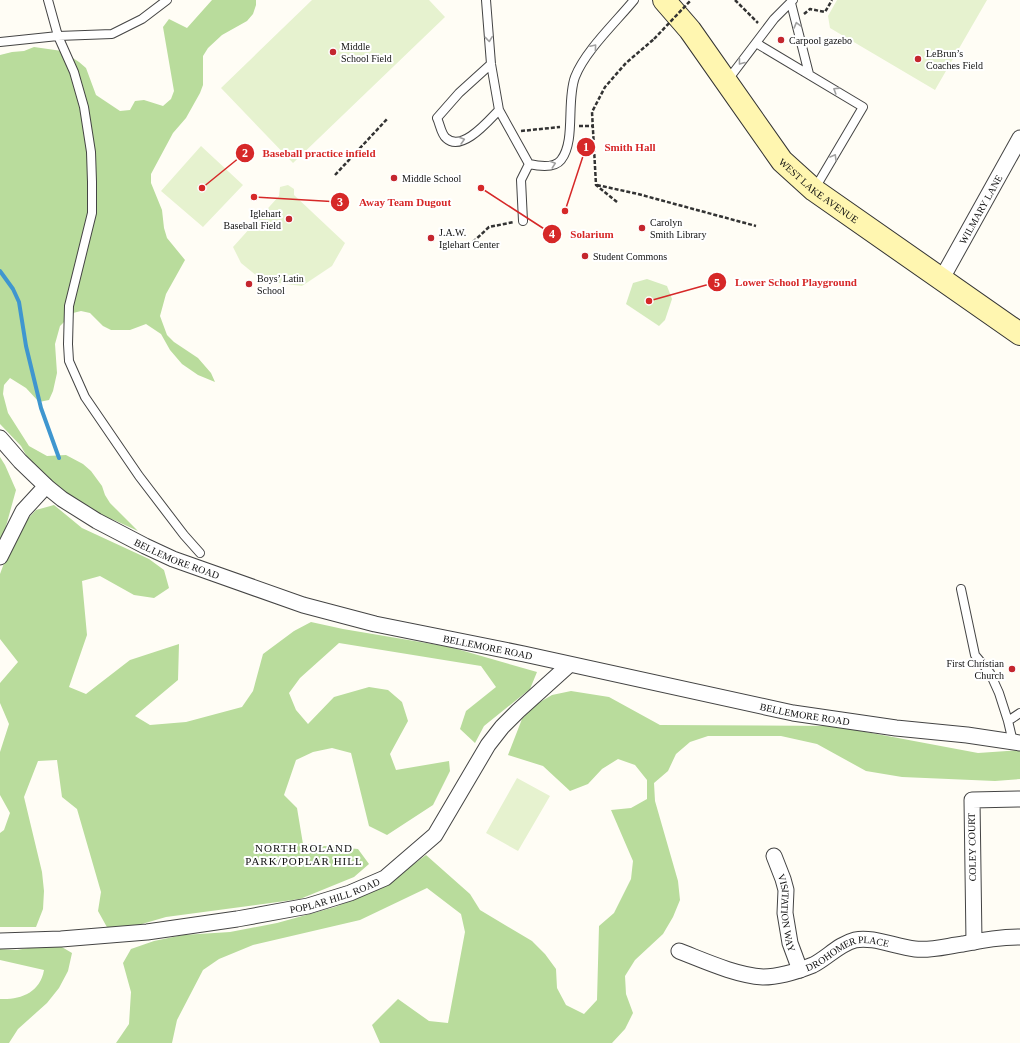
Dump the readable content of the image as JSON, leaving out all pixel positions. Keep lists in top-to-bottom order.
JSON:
{
  "streets": {
    "street": [
      "WEST LAKE AVENUE",
      "WILMARY LANE",
      "BELLEMORE ROAD",
      "COLEY COURT",
      "POPLAR HILL ROAD",
      "VISITATION WAY",
      "DROHOMER PLACE"
    ]
  },
  "crossings": [
    ["WEST LAKE AVENUE", "WILMARY LANE"],
    ["BELLEMORE ROAD", "POPLAR HILL ROAD"],
    ["COLEY COURT", "DROHOMER PLACE"],
    ["VISITATION WAY", "DROHOMER PLACE"]
  ],
  "districts": ["NORTH ROLAND PARK/POPLAR HILL"],
  "places": [
    "Carpool gazebo",
    "Middle School Field",
    "LeBrun’s Coaches Field",
    "Middle School",
    "Baseball practice infield",
    "Solarium",
    "Away Team Dugout",
    "Smith Hall",
    "Iglehart Baseball Field",
    "Carolyn Smith Library",
    "J.A.W. Iglehart Center",
    "Student Commons",
    "Boys’ Latin School",
    "Lower School Playground",
    "First Christian Church"
  ]
}
